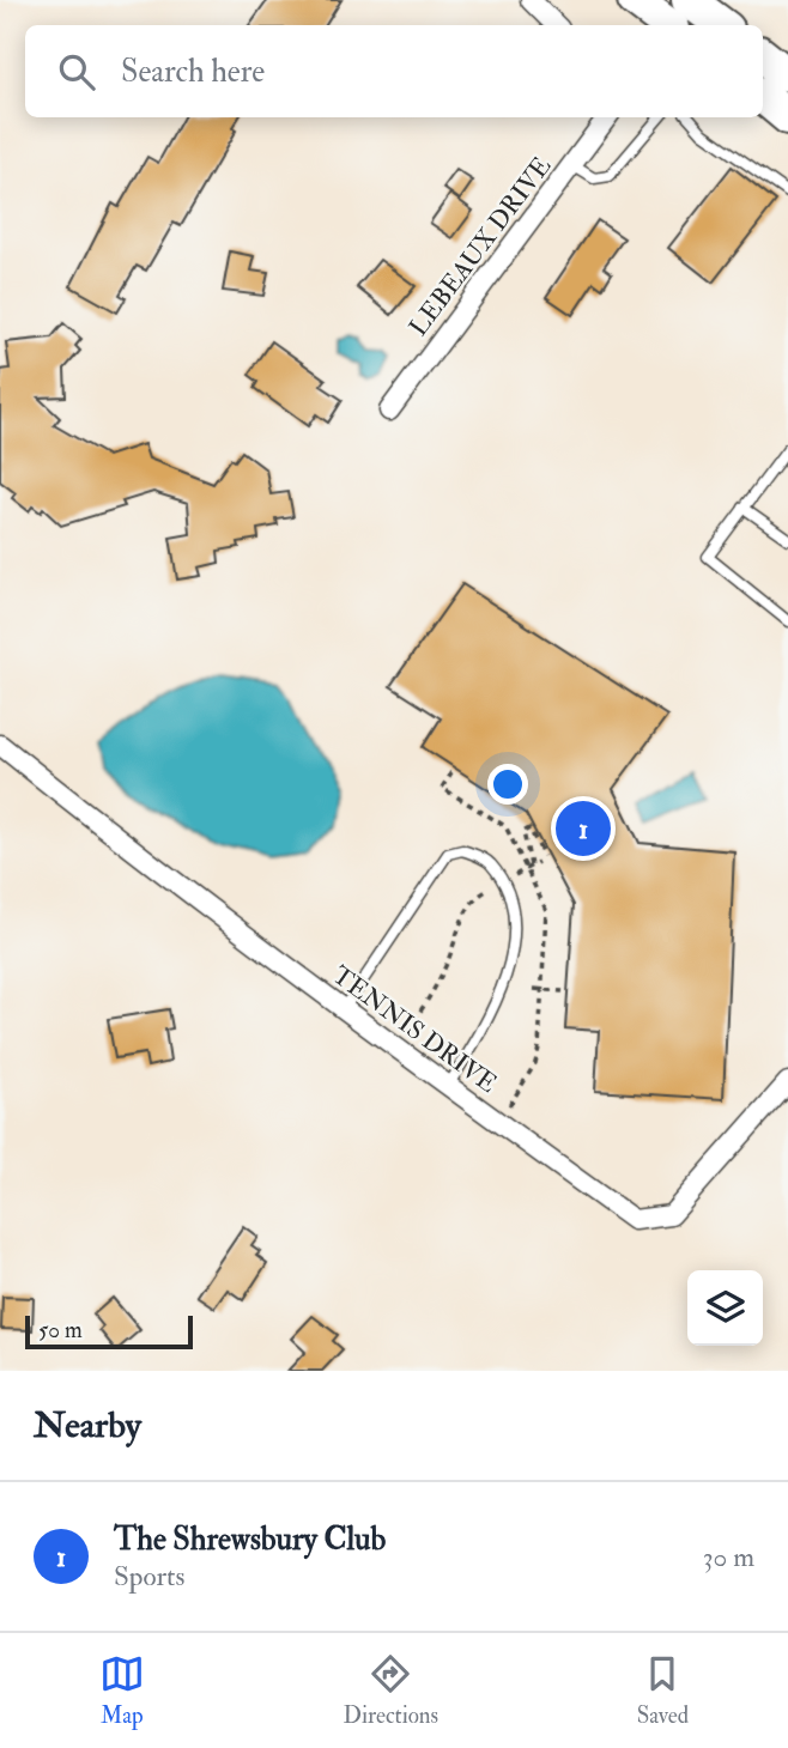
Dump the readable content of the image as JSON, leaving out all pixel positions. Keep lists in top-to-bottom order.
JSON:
{
  "streets": {
    "street": ["LEBEAUX DRIVE", "TENNIS DRIVE"]
  },
  "scale_bar": "50 m",
  "page": {
    "search": "Search here",
    "pins": "1",
    "scale": "50 m",
    "heading": "Nearby",
    "list": [
      {
        "mark": "1",
        "name": "The Shrewsbury Club",
        "note": "Sports",
        "value": "30 m"
      }
    ],
    "nav": ["Map", "Directions", "Saved"]
  }
}
